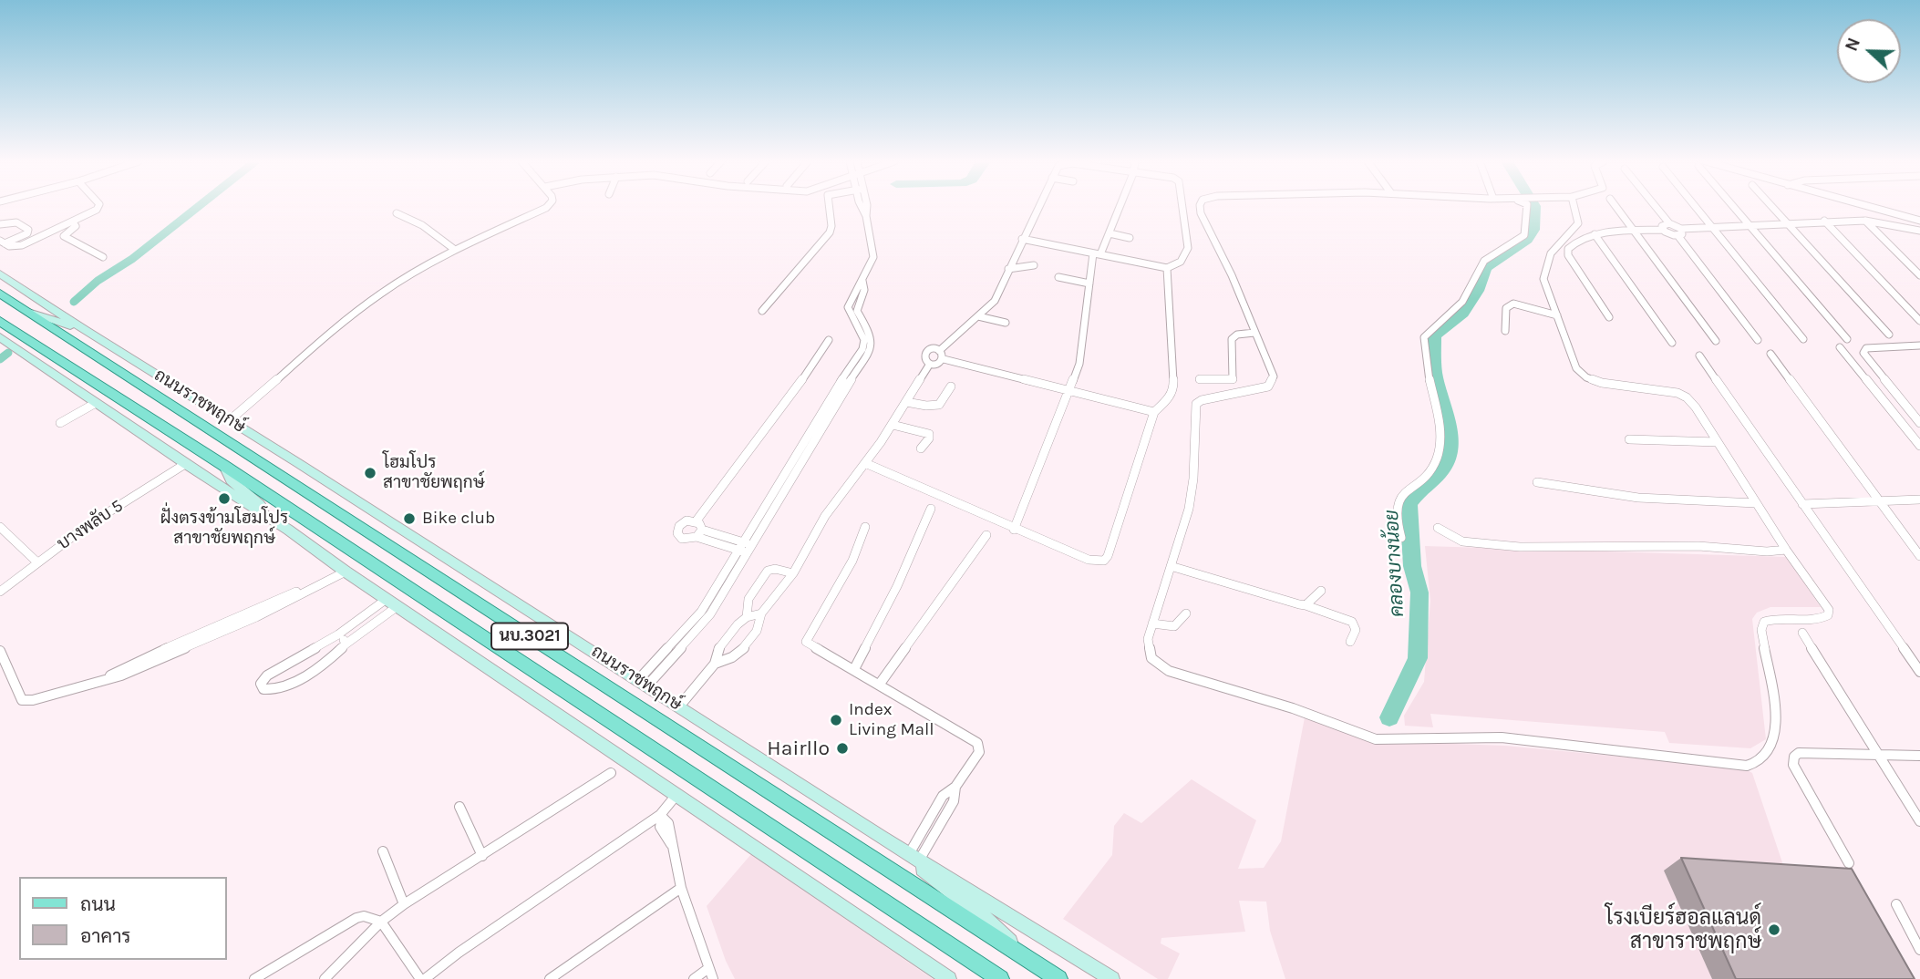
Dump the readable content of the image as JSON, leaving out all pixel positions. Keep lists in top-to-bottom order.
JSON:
{
  "streets": {
    "main road": ["ถนนราชพฤกษ์", "นบ.3021"],
    "street": ["บางพลับ 5"]
  },
  "crossings": [
    ["บางพลับ 5", "นบ.3021"]
  ],
  "water": ["คลองบางน้อย"],
  "places": [
    "โฮมโปร สาขาชัยพฤกษ์",
    "ฝั่งตรงข้ามโฮมโปร สาขาชัยพฤกษ์",
    "Bike club",
    "Index Living Mall",
    "Hairllo",
    "โรงเบียร์ฮอลแลนด์ สาขาราชพฤกษ์"
  ],
  "legend": ["ถนน", "อาคาร"],
  "north": "left"
}
